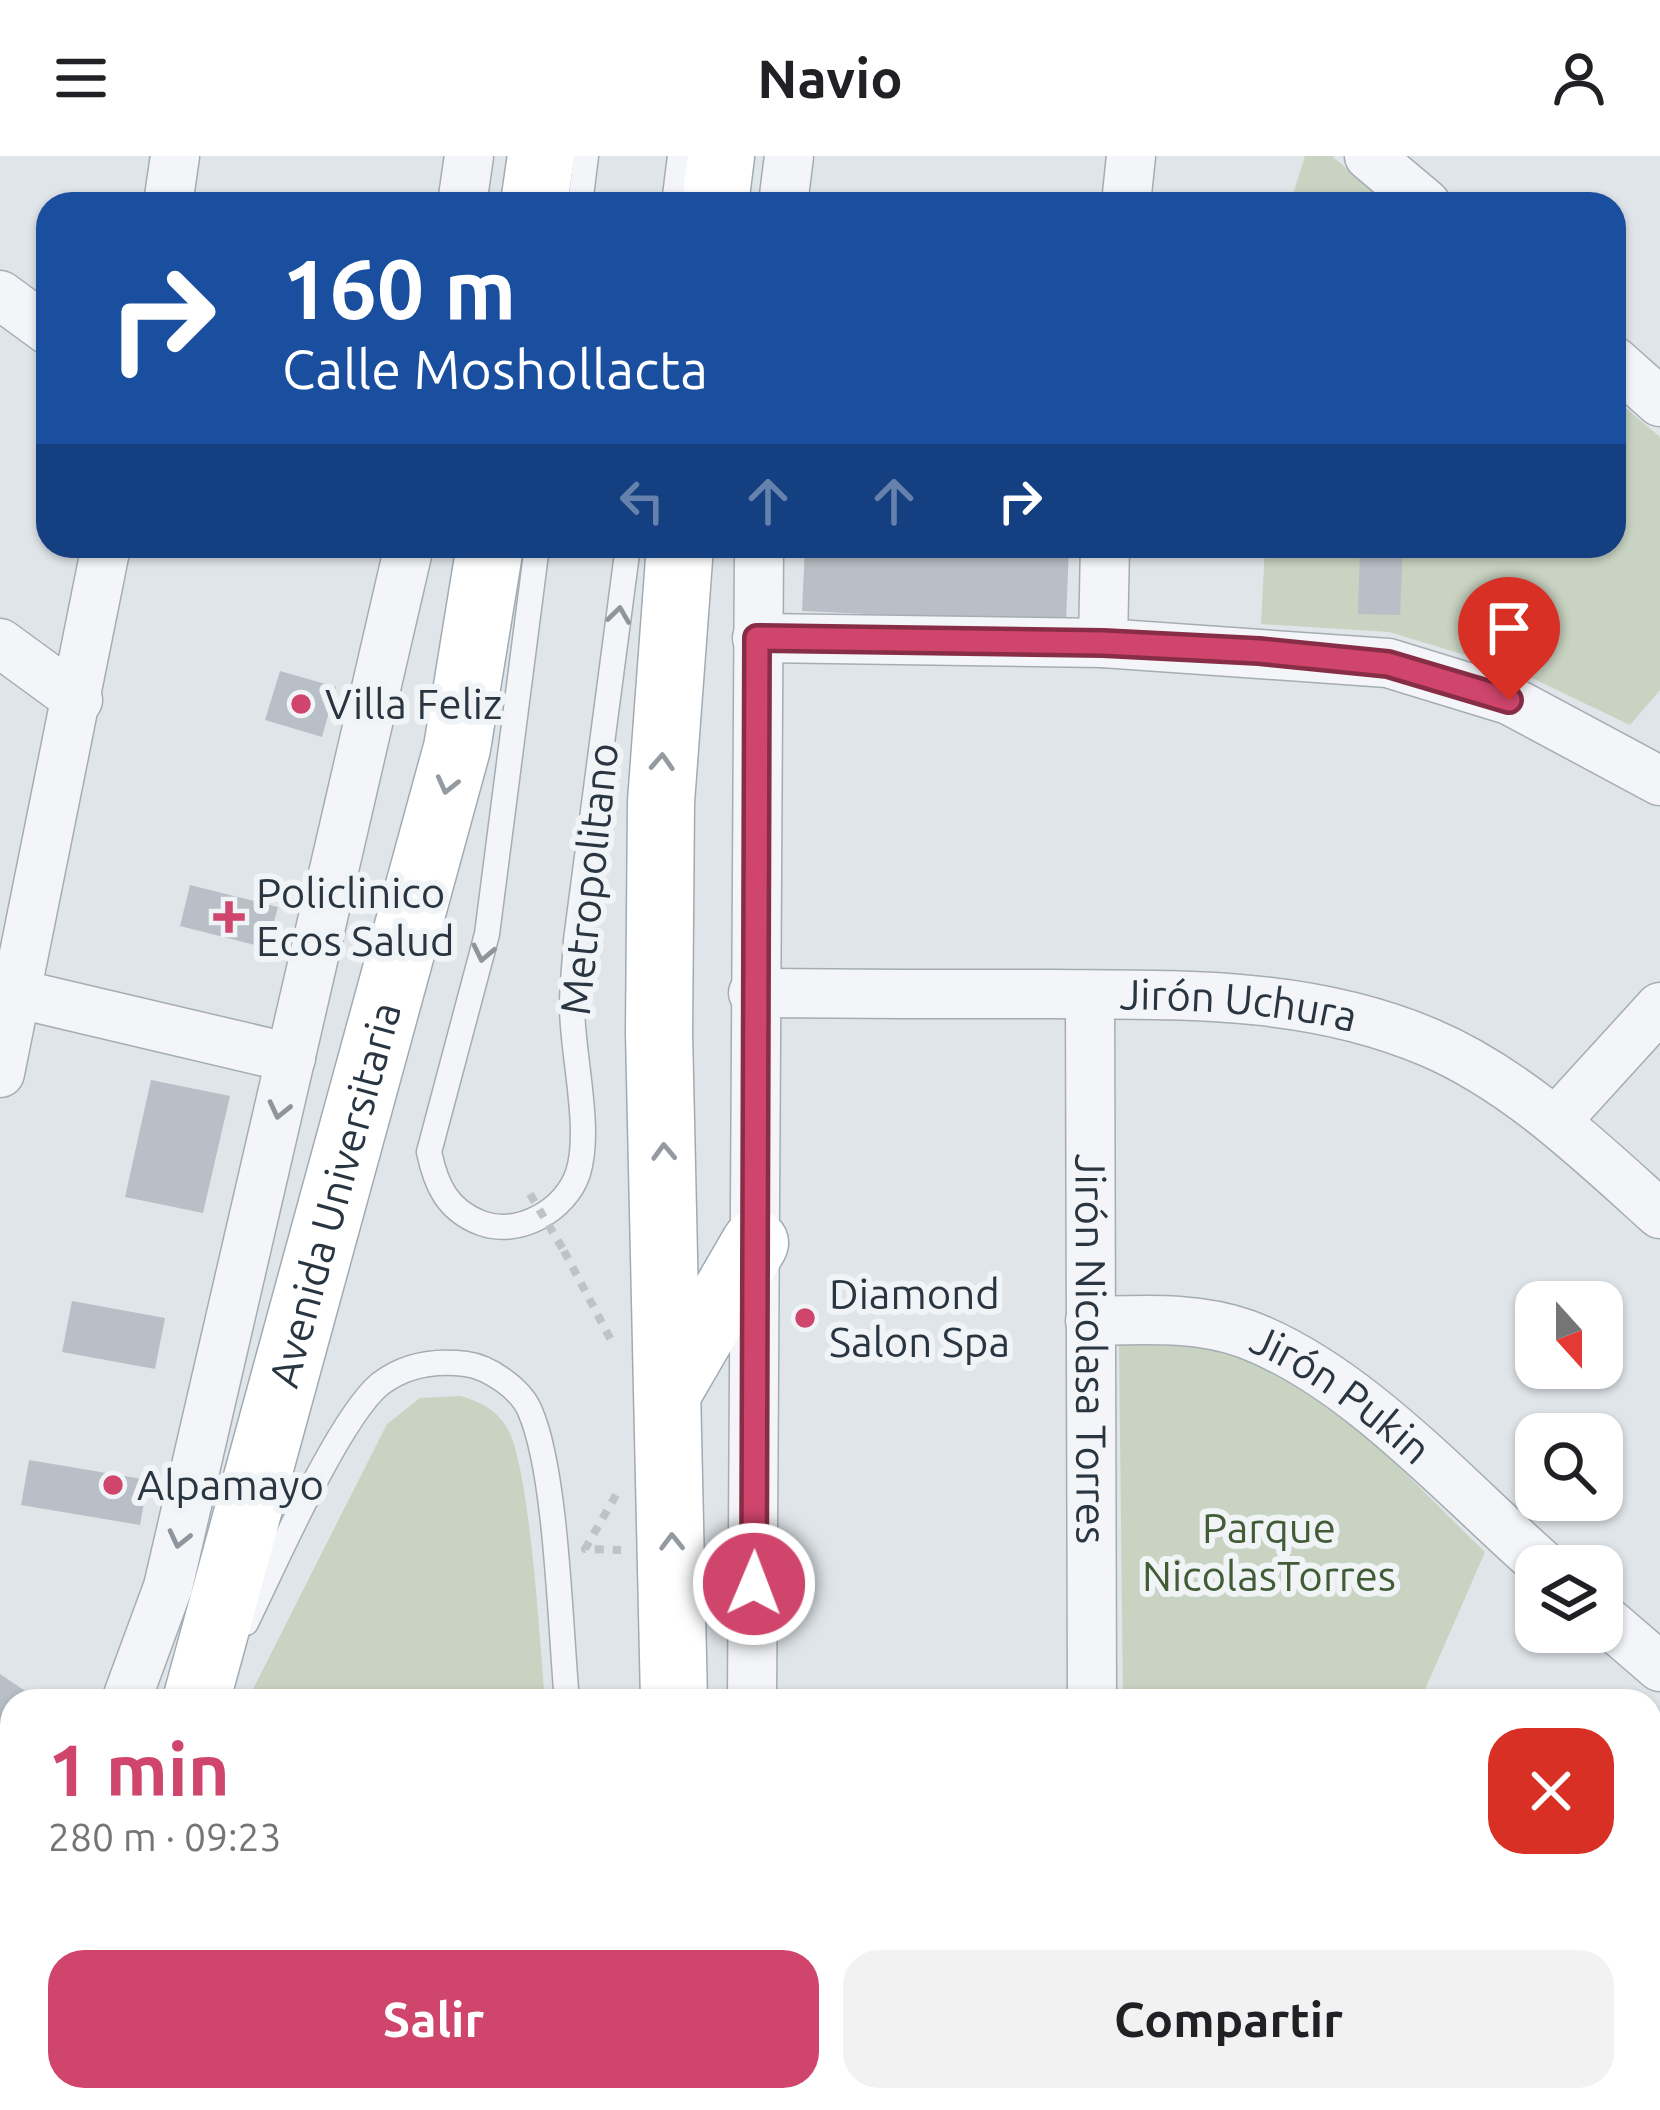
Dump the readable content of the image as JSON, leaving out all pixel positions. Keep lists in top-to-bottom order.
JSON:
{
  "streets": {
    "main road": ["Avenida Universitaria"],
    "street": ["Jirón Uchura", "Jirón Nicolasa Torres", "Jirón Pukin"],
    "lane": ["Metropolitano"]
  },
  "crossings": [
    ["Jirón Uchura", "Jirón Nicolasa Torres"],
    ["Jirón Nicolasa Torres", "Jirón Pukin"]
  ],
  "parks": ["Parque NicolasTorres"],
  "places": {
    "other": ["Villa Feliz", "Diamond Salon Spa", "Alpamayo"],
    "health": ["Policlinico Ecos Salud"]
  },
  "north": "bottom",
  "page": {
    "header": "Navio",
    "turn": ["160 m", "Calle Moshollacta"],
    "heading": ["1 min", "280 m · 09:23"],
    "buttons": ["Salir", "Compartir"]
  }
}
